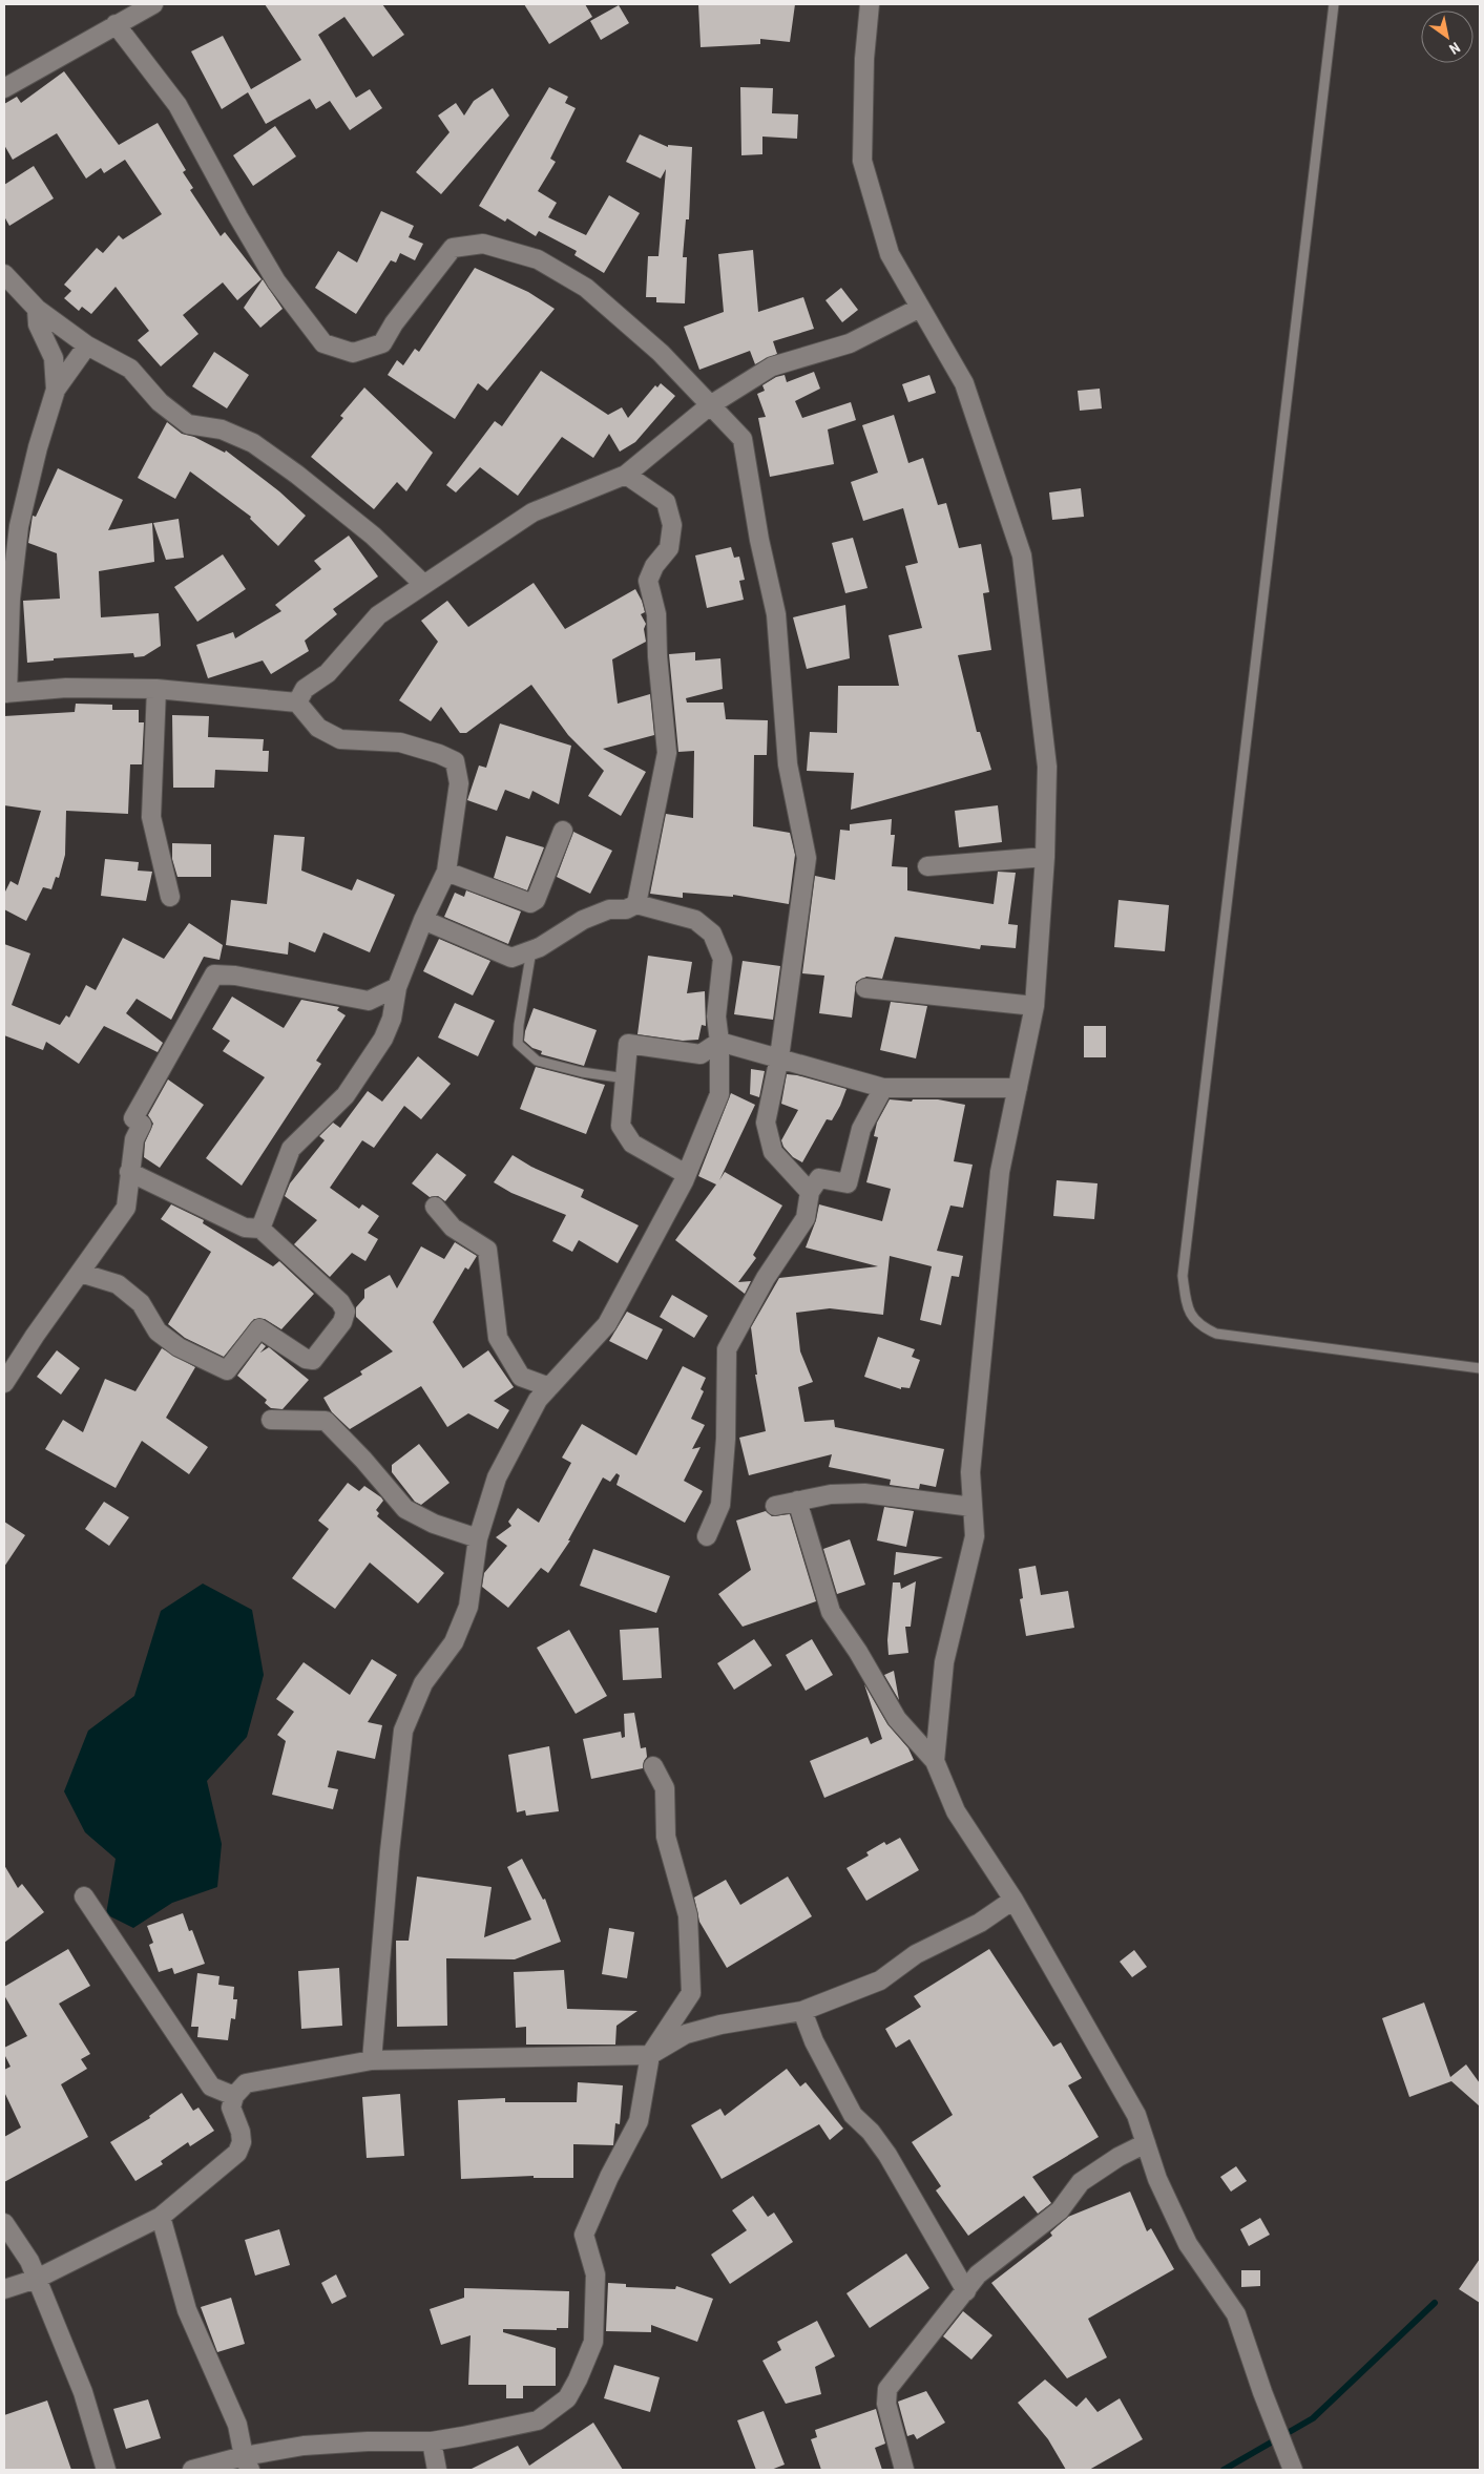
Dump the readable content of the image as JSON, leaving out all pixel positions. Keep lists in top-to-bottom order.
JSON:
{
  "north": "bottom right"
}
